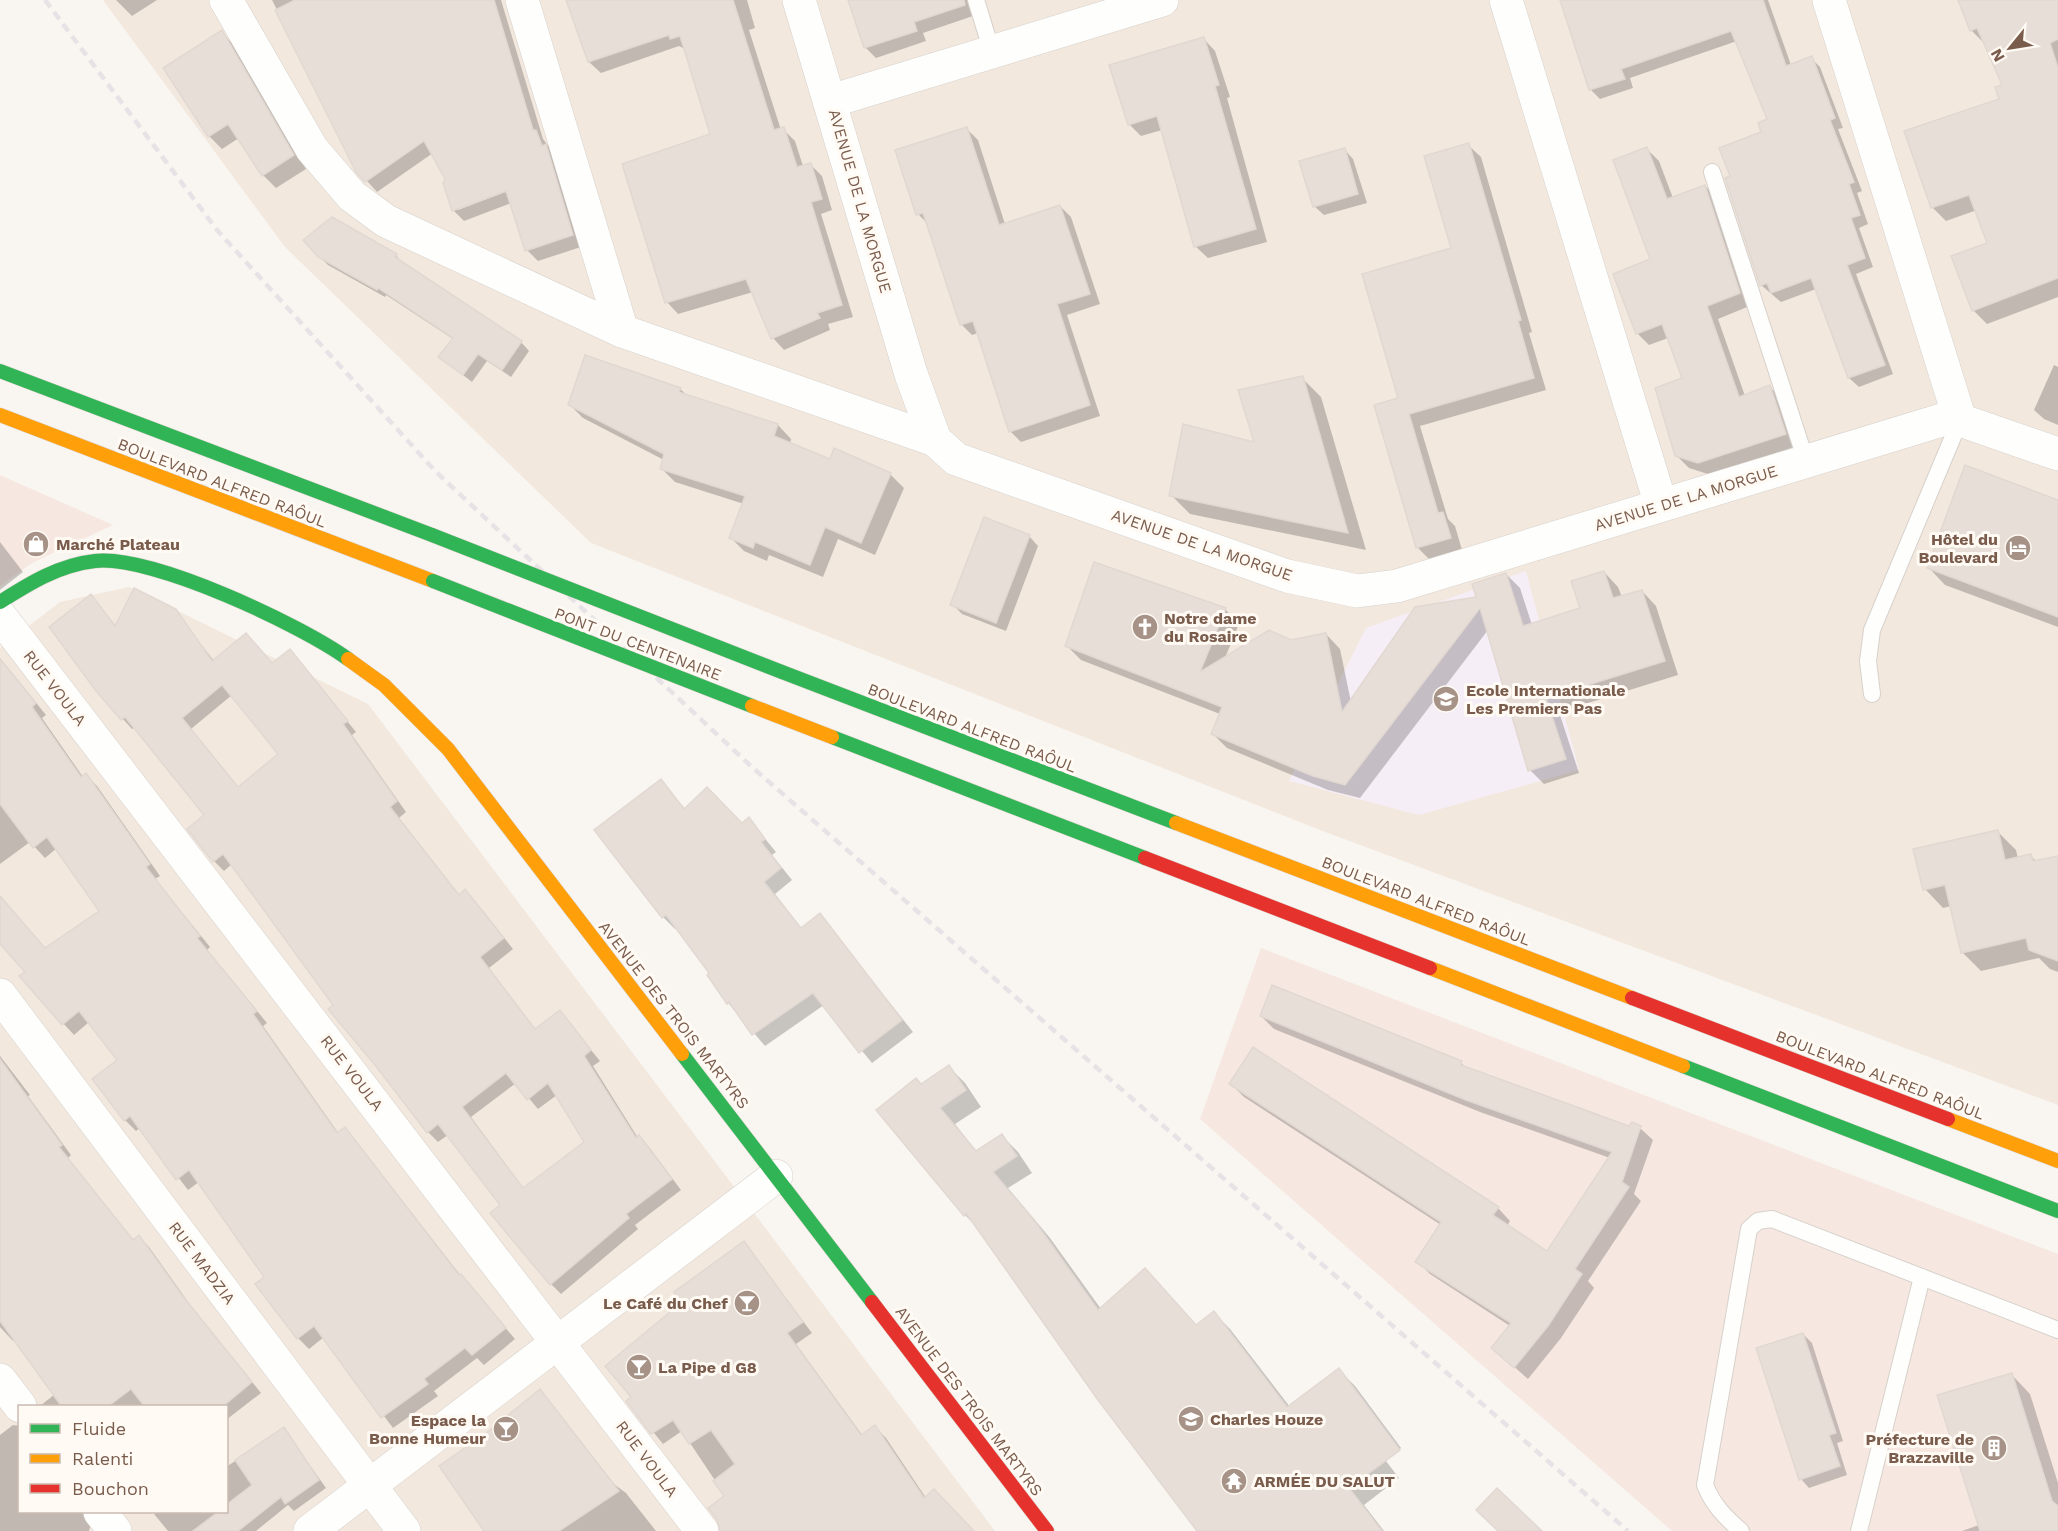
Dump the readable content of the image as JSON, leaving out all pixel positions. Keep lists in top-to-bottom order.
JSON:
{
  "streets": {
    "main road": ["BOULEVARD ALFRED RAÔUL", "PONT DU CENTENAIRE", "AVENUE DES TROIS MARTYRS"],
    "street": ["AVENUE DE LA MORGUE", "RUE VOULA", "RUE MADZIA"]
  },
  "crossings": [
    ["BOULEVARD ALFRED RAÔUL", "PONT DU CENTENAIRE"]
  ],
  "places": {
    "shop": ["Marché Plateau"],
    "hotel": ["Hôtel du Boulevard"],
    "church": ["Notre dame du Rosaire"],
    "school or university": ["Ecole Internationale Les Premiers Pas", "Charles Houze"],
    "bar": ["Le Café du Chef", "La Pipe d G8", "Espace la Bonne Humeur"],
    "building": ["Préfecture de Brazzaville"],
    "temple": ["ARMÉE DU SALUT"]
  },
  "legend": ["Fluide", "Ralenti", "Bouchon"],
  "north": "bottom left"
}
